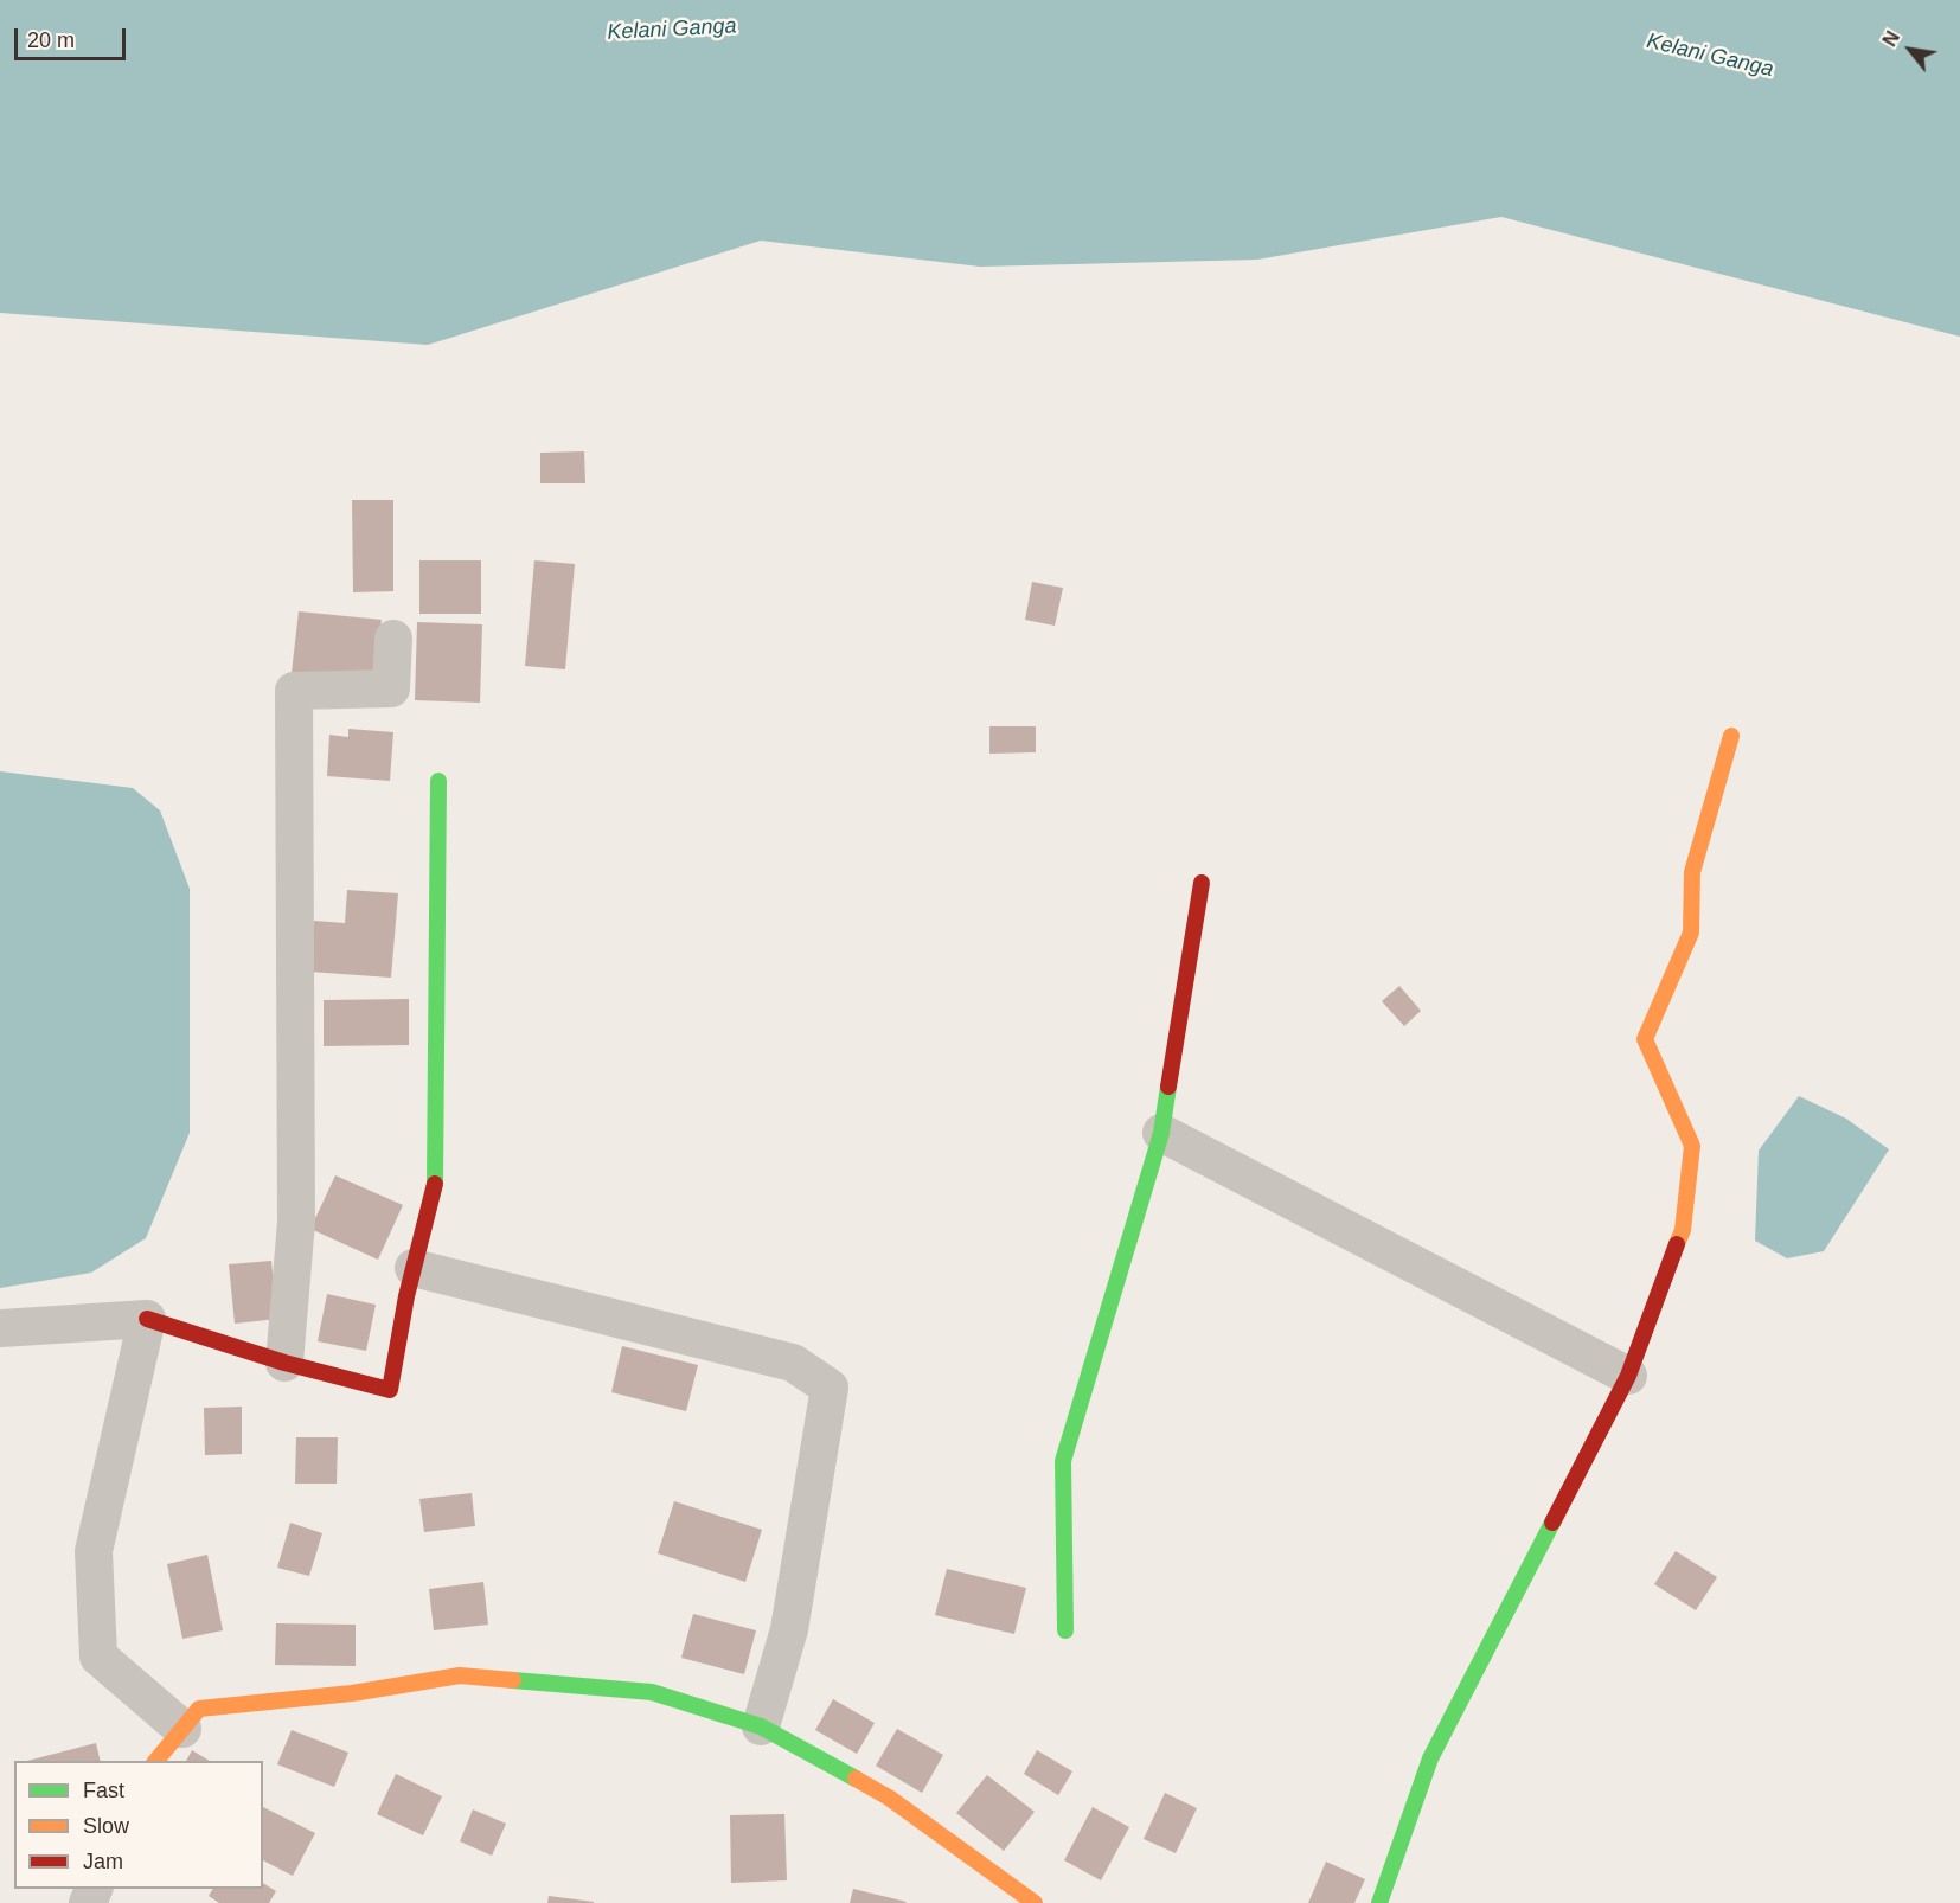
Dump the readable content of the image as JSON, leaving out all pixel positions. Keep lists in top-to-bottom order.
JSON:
{
  "water": ["Kelani Ganga"],
  "legend": ["Fast", "Slow", "Jam"],
  "scale_bar": "20 m",
  "north": "top left"
}
